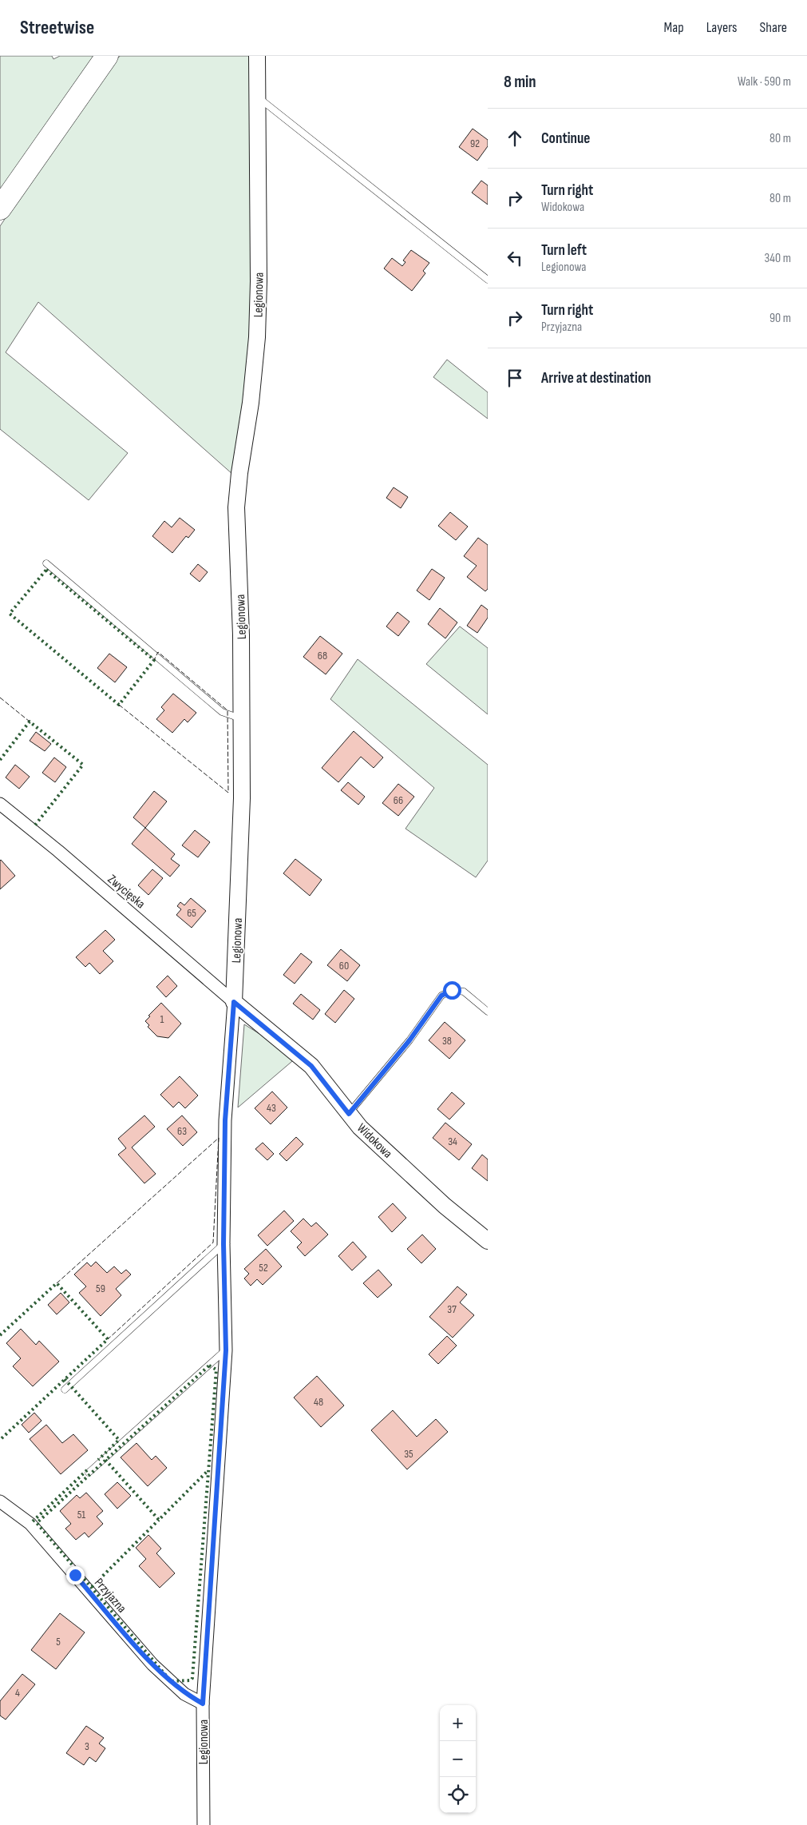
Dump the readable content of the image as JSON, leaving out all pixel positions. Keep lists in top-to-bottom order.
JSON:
{
  "streets": {
    "street": [
      "Legionowa",
      "Zwycięska",
      "Widokowa",
      "Przyjazna"
    ]
  },
  "crossings": [
    ["Legionowa", "Zwycięska"],
    ["Legionowa", "Widokowa"],
    ["Legionowa", "Przyjazna"],
    ["Zwycięska", "Widokowa"]
  ],
  "house_numbers": [
    "92",
    "68",
    "66",
    "65",
    "60",
    "1",
    "38",
    "43",
    "63",
    "34",
    "52",
    "59",
    "37",
    "48",
    "35",
    "51",
    "5",
    "4",
    "3"
  ],
  "page": {
    "header": "Streetwise",
    "nav": ["Map", "Layers", "Share"],
    "heading": ["8 min", "Walk · 590 m"],
    "list": [
      ["Continue", "80 m"],
      ["Turn right", "Widokowa", "80 m"],
      ["Turn left", "Legionowa", "340 m"],
      ["Turn right", "Przyjazna", "90 m"],
      "Arrive at destination"
    ],
    "map_buttons": ["+", "−"]
  }
}
